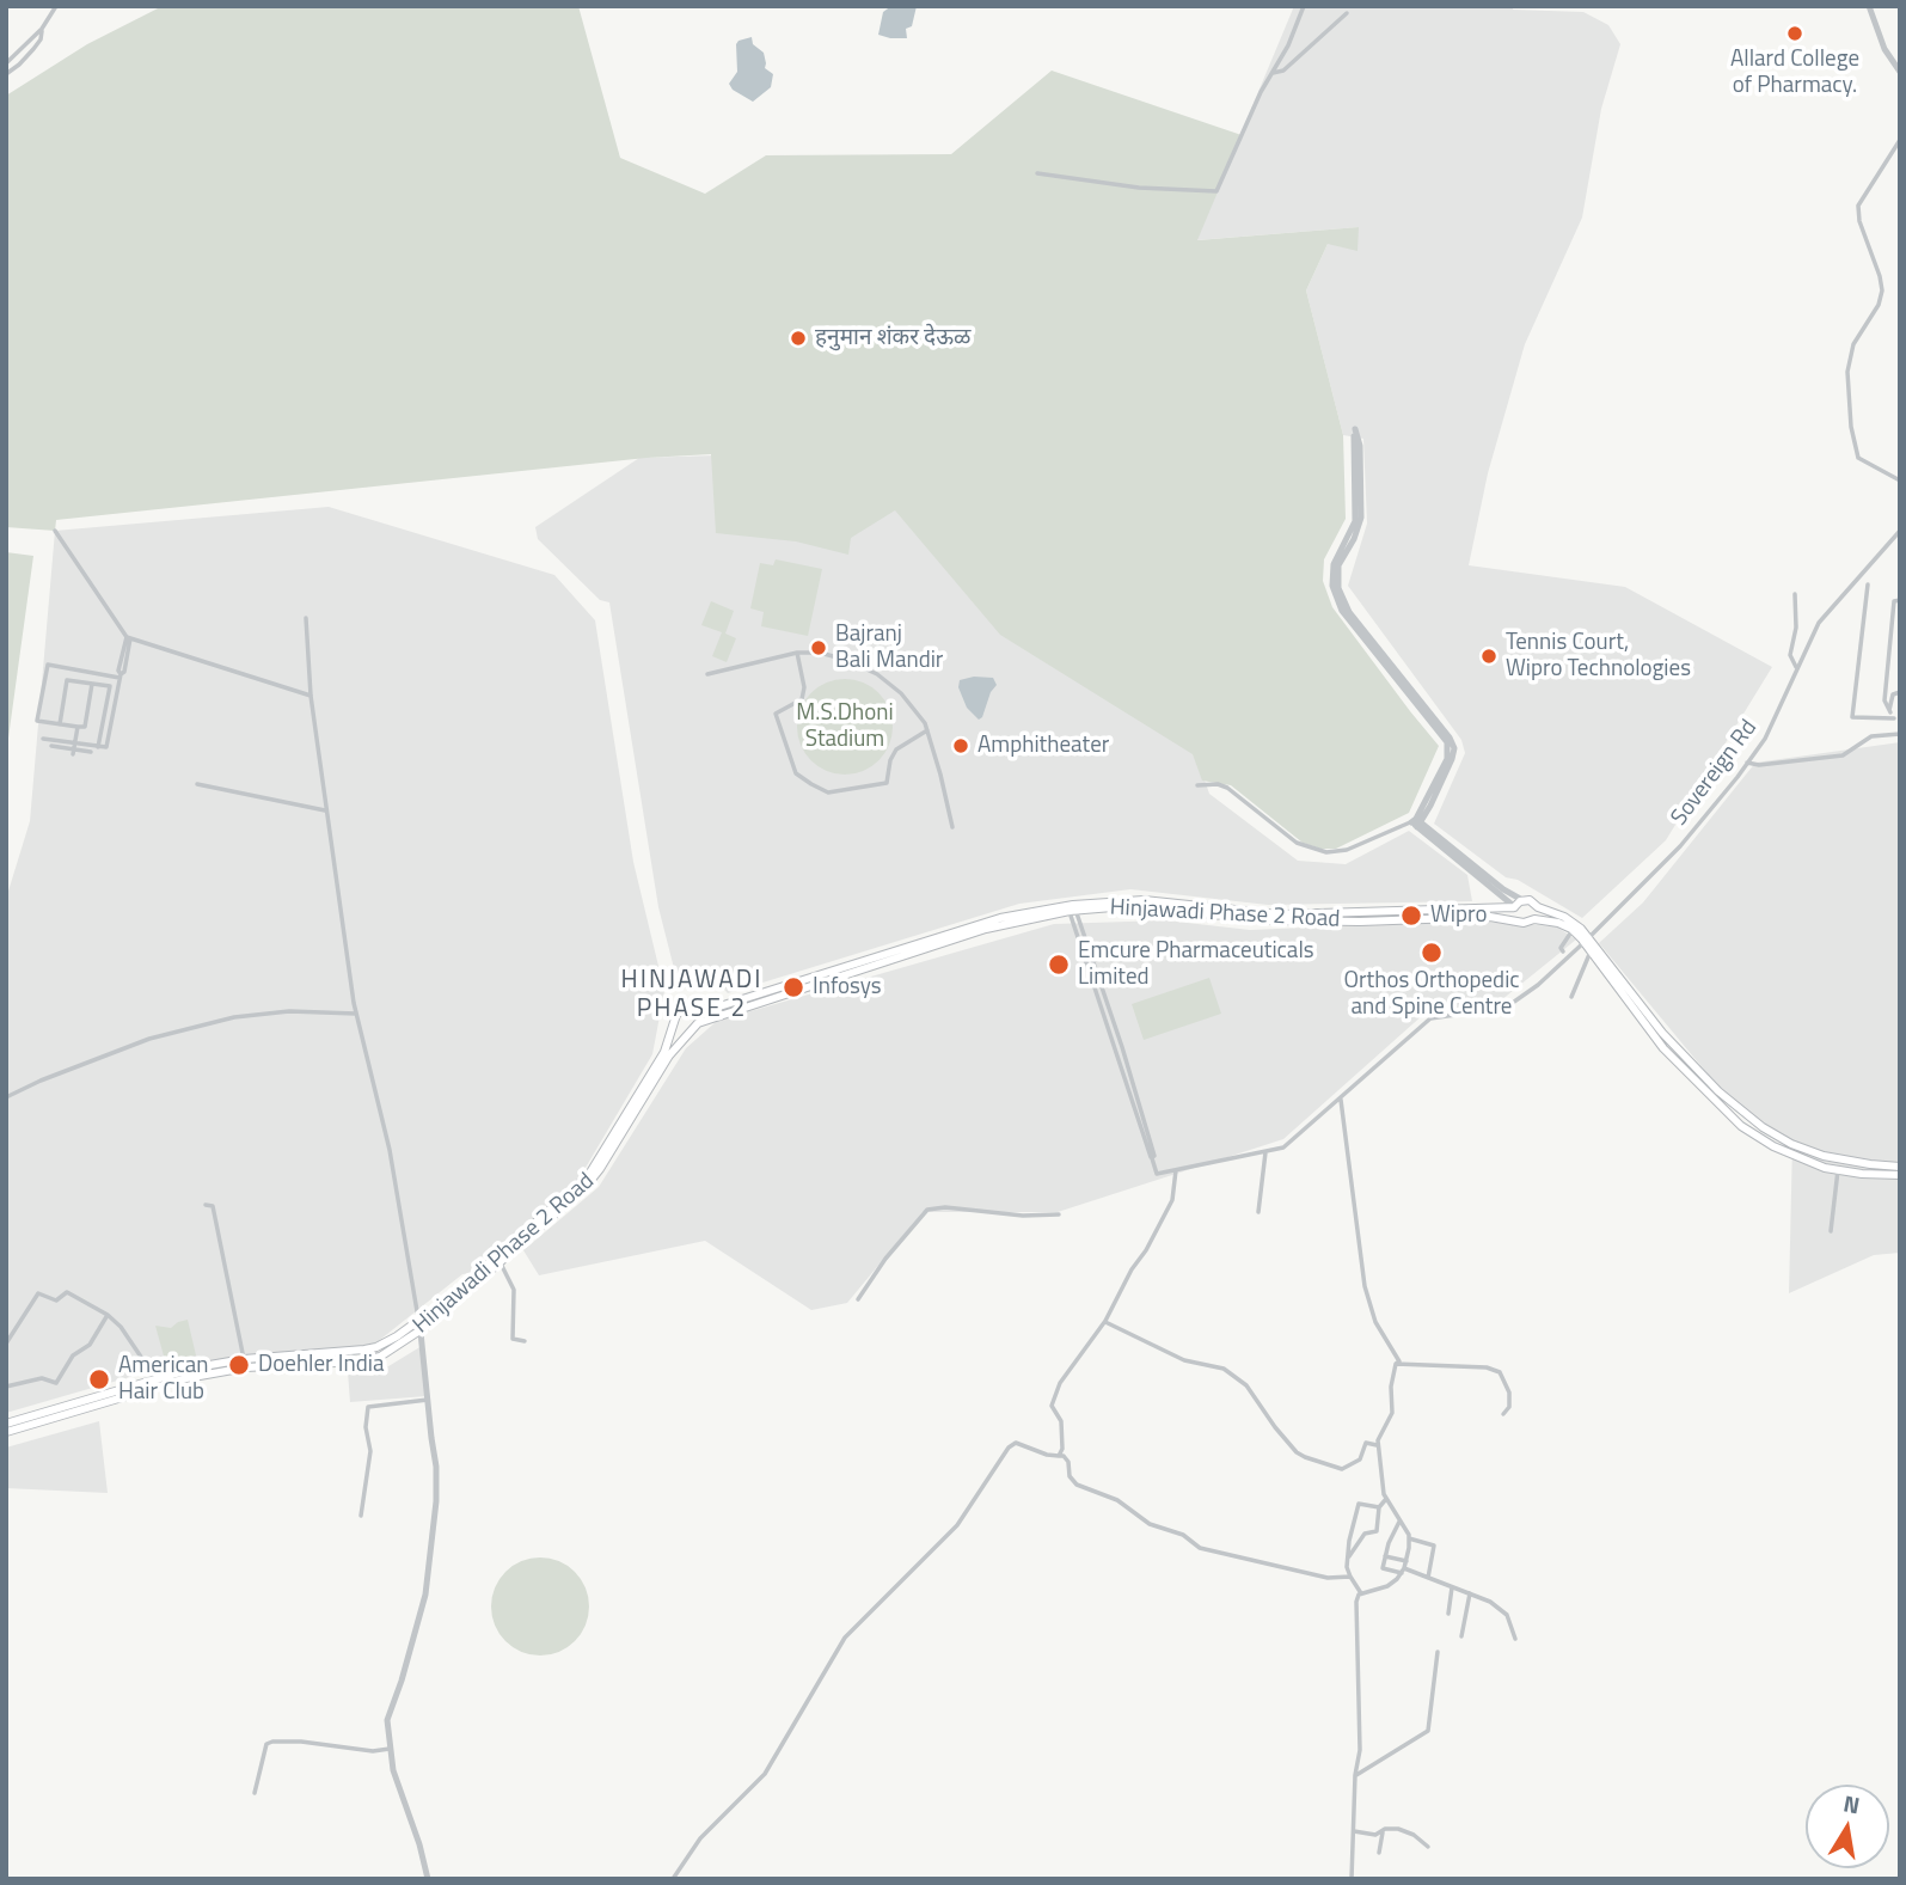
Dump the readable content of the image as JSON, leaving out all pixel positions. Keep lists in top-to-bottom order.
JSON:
{
  "streets": {
    "main road": ["Hinjawadi Phase 2 Road"],
    "street": ["Sovereign Rd"]
  },
  "districts": ["HINJAWADI PHASE 2"],
  "parks": ["M.S.Dhoni Stadium"],
  "places": [
    "Allard College of Pharmacy.",
    "हनुमान शंकर देऊळ",
    "Bajranj Bali Mandir",
    "Tennis Court, Wipro Technologies",
    "Amphitheater",
    "Wipro",
    "Orthos Orthopedic and Spine Centre",
    "Emcure Pharmaceuticals Limited",
    "Infosys",
    "Doehler India",
    "American Hair Club"
  ],
  "north": "top"
}
